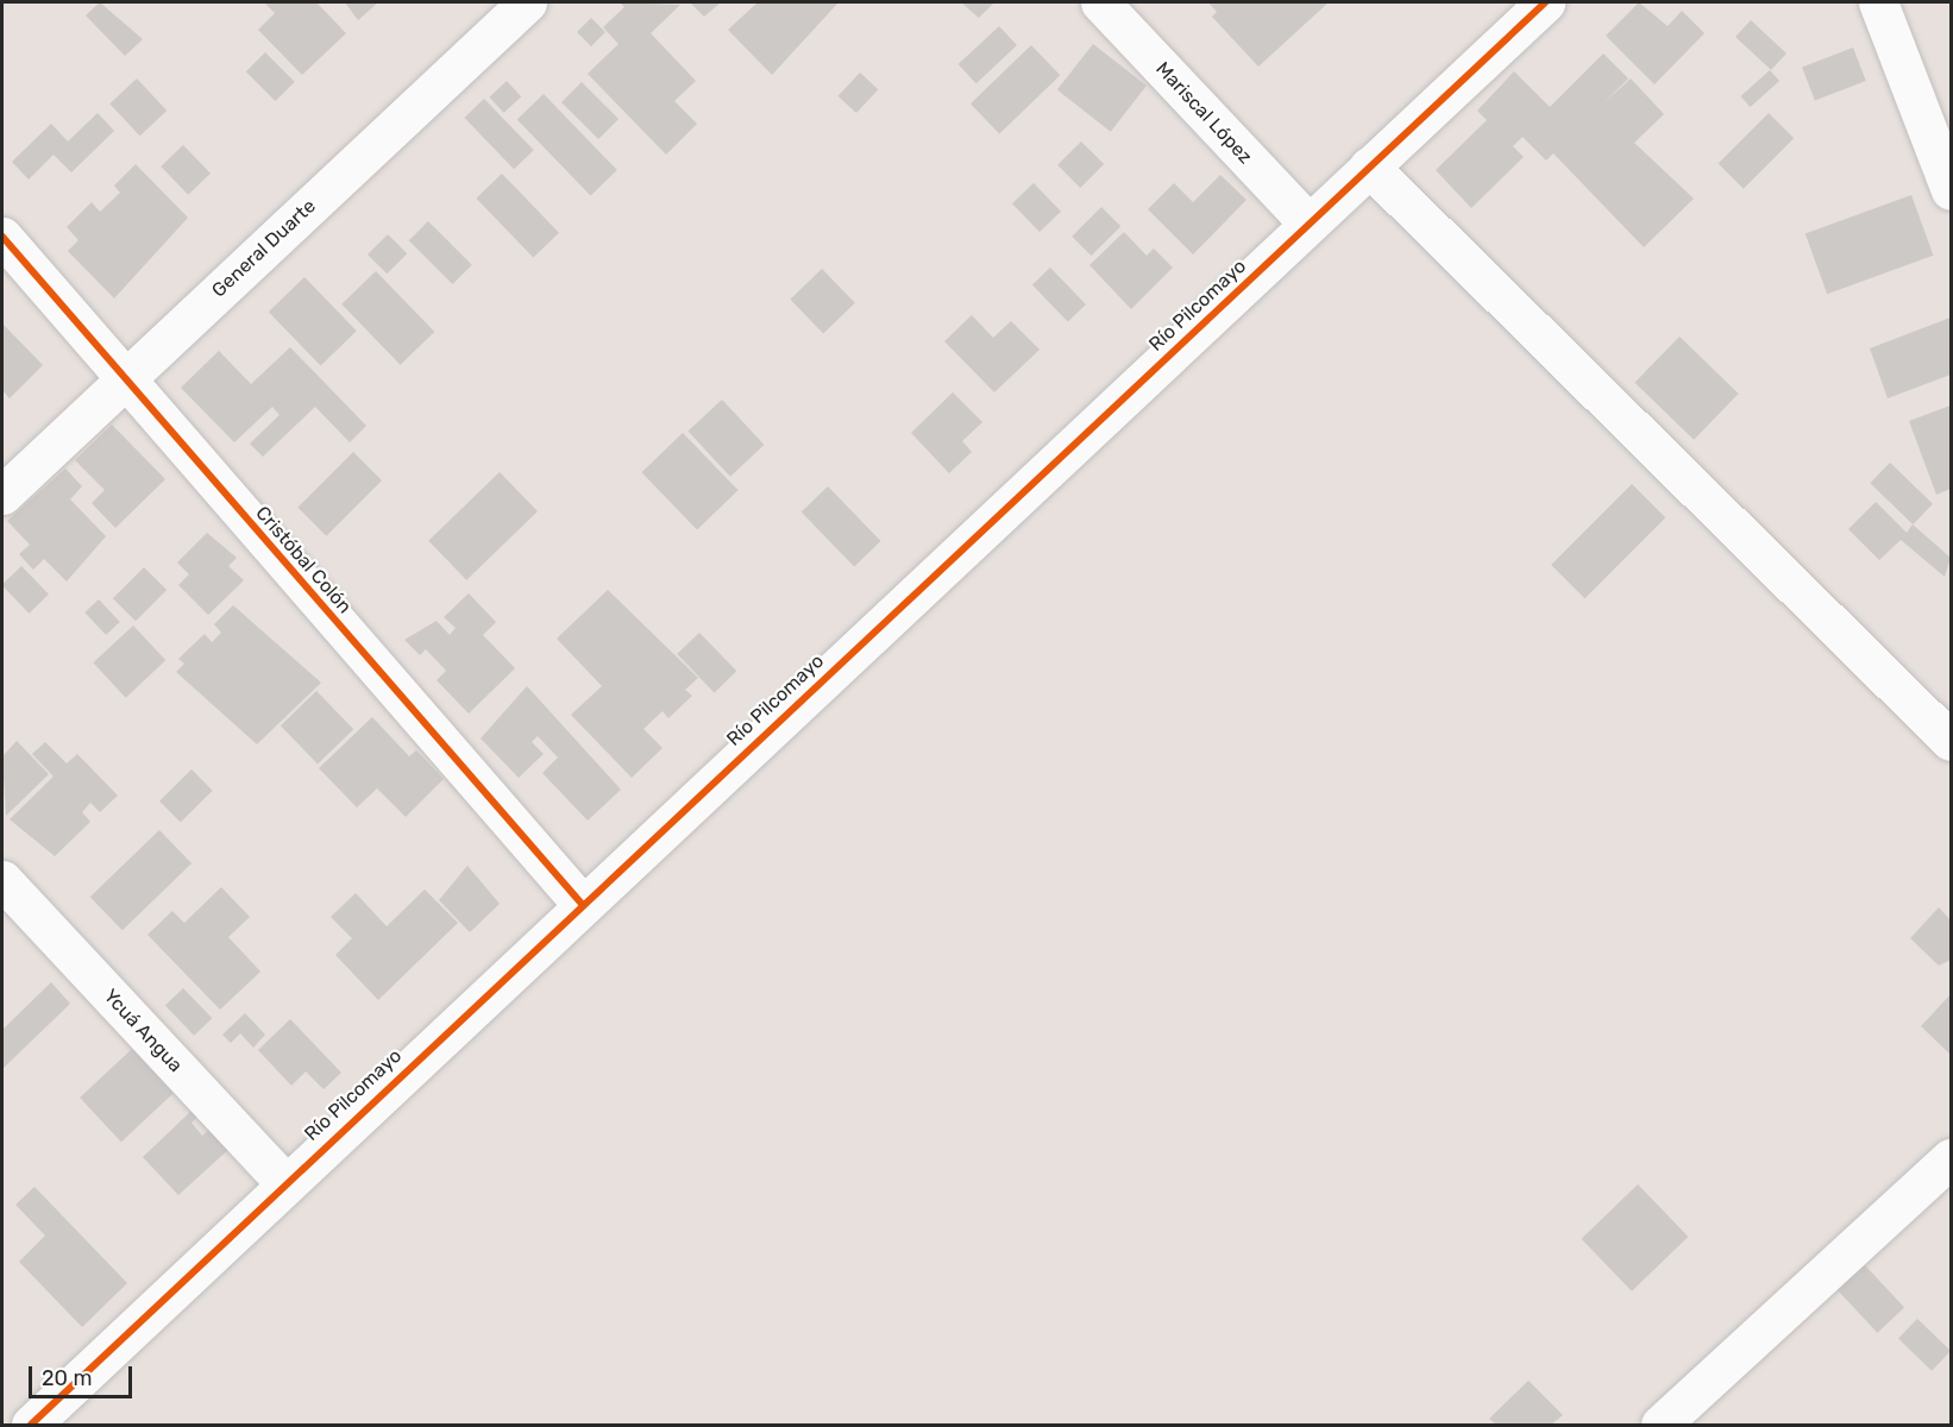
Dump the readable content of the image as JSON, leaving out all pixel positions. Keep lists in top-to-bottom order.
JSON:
{
  "streets": {
    "street": [
      "Mariscal López",
      "General Duarte",
      "Río Pilcomayo",
      "Cristóbal Colón",
      "Ycuá Angua"
    ]
  },
  "crossings": [
    ["Mariscal López", "Río Pilcomayo"],
    ["General Duarte", "Cristóbal Colón"],
    ["Río Pilcomayo", "Cristóbal Colón"],
    ["Río Pilcomayo", "Ycuá Angua"]
  ],
  "scale_bar": "20 m"
}
